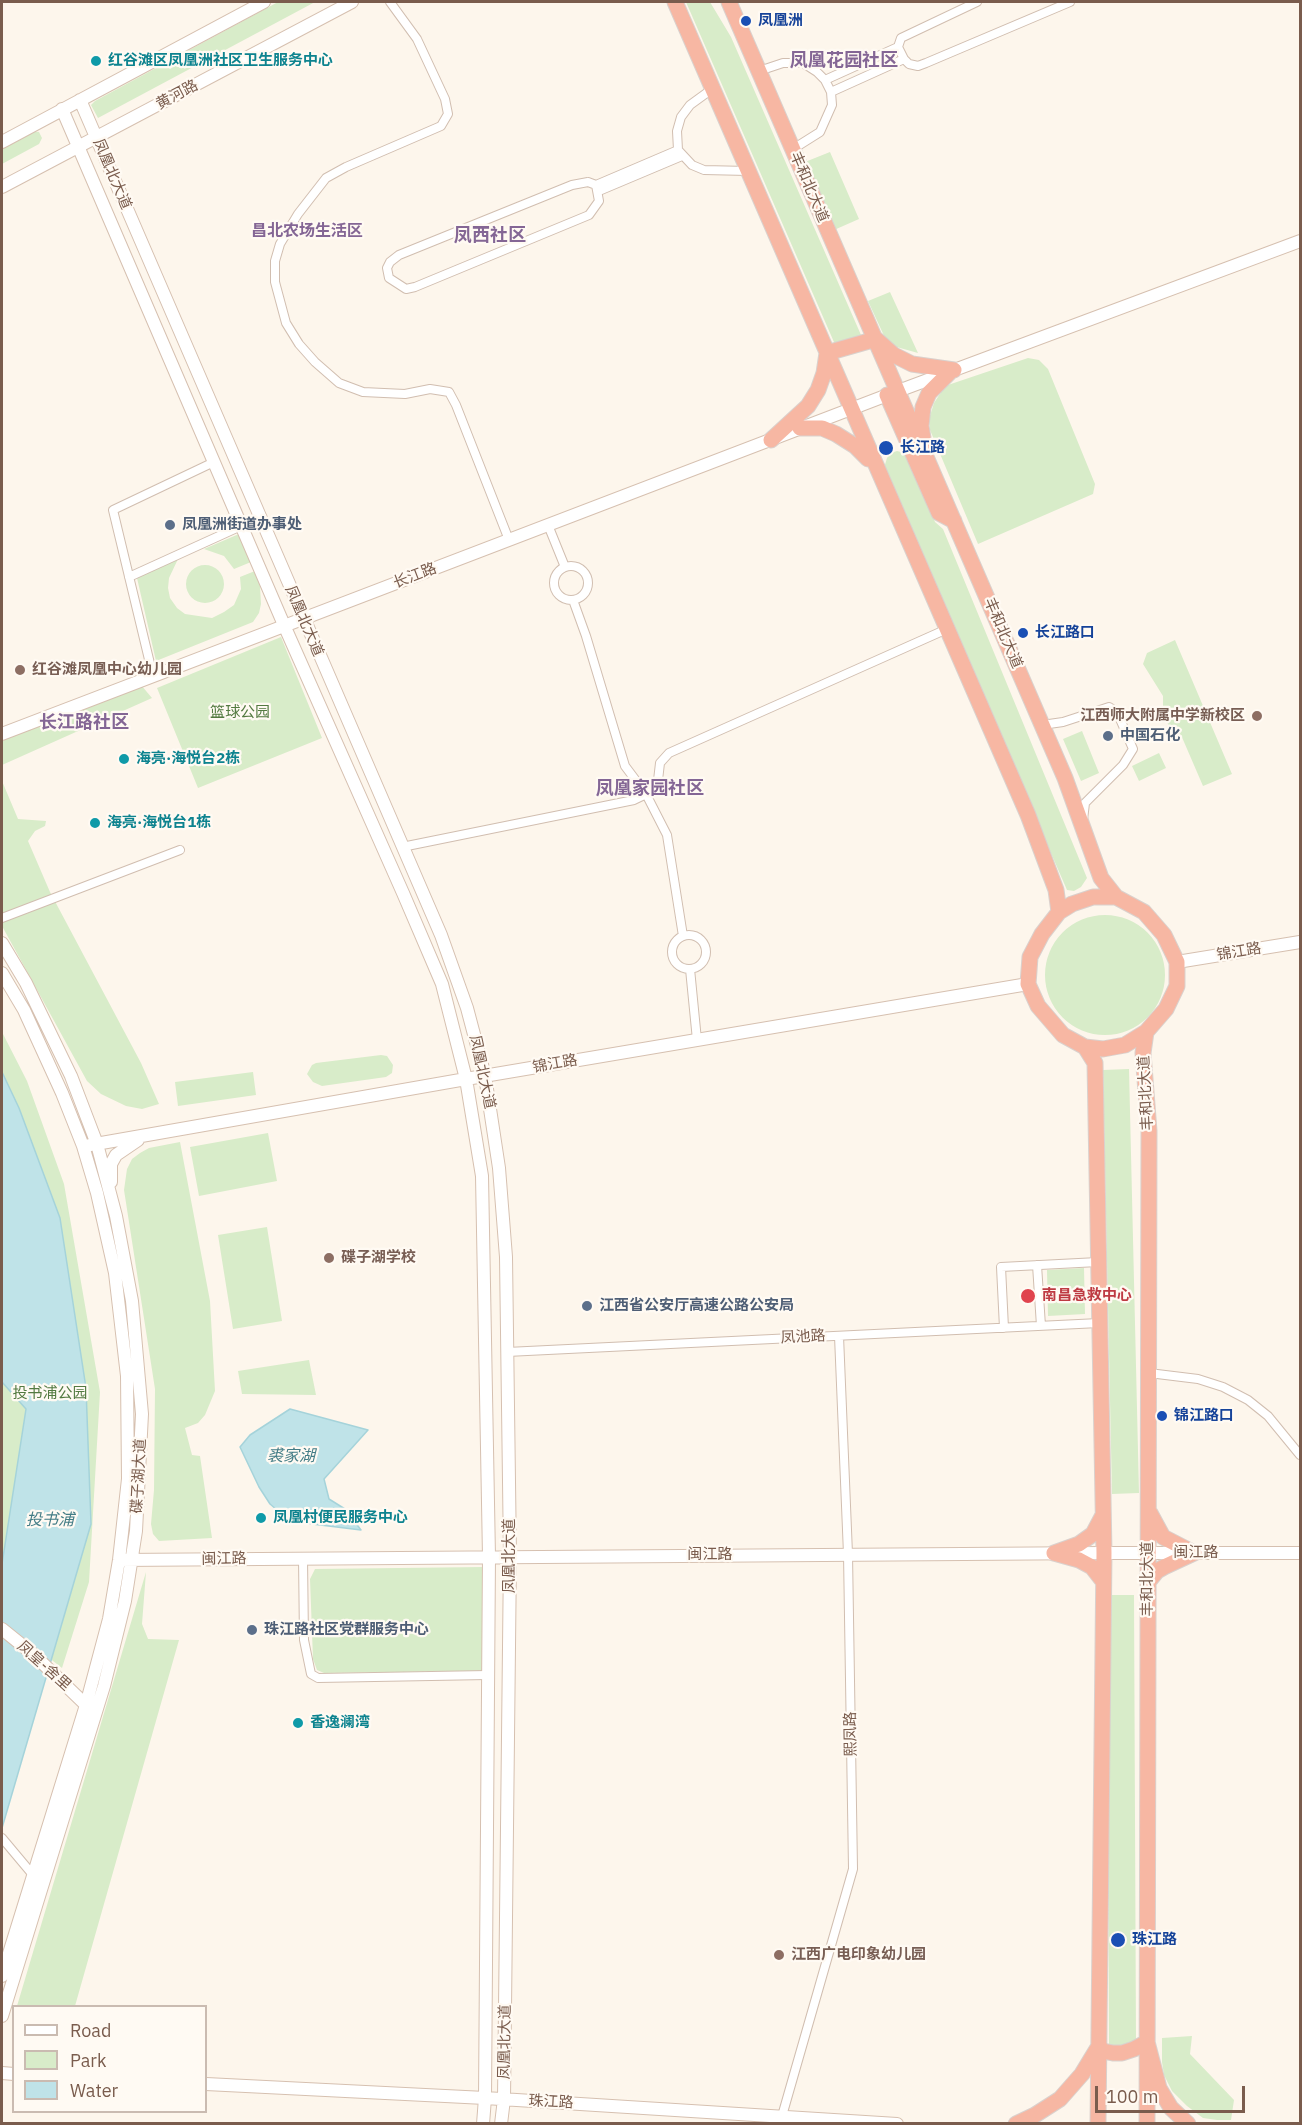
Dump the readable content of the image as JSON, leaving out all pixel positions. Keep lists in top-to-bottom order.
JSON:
{
  "streets": {
    "highway": ["丰和北大道"],
    "main road": [
      "黄河路",
      "凤凰北大道",
      "长江路",
      "锦江路",
      "碟子湖大道",
      "闽江路",
      "凤皇-舍里",
      "珠江路"
    ],
    "street": ["凤池路", "熙凤路"]
  },
  "crossings": [
    ["黄河路", "凤凰北大道"],
    ["凤凰北大道", "长江路"],
    ["凤凰北大道", "锦江路"],
    ["凤凰北大道", "凤池路"],
    ["凤凰北大道", "闽江路"],
    ["凤凰北大道", "珠江路"],
    ["丰和北大道", "长江路"],
    ["丰和北大道", "锦江路"],
    ["丰和北大道", "闽江路"],
    ["锦江路", "碟子湖大道"],
    ["凤池路", "熙凤路"],
    ["碟子湖大道", "闽江路"],
    ["碟子湖大道", "凤皇-舍里"],
    ["闽江路", "熙凤路"],
    ["熙凤路", "珠江路"]
  ],
  "districts": [
    "凤凰花园社区",
    "昌北农场生活区",
    "凤西社区",
    "长江路社区",
    "凤凰家园社区"
  ],
  "water": ["裘家湖", "投书浦"],
  "parks": ["篮球公园", "投书浦公园"],
  "places": [
    "凤凰洲",
    "红谷滩区凤凰洲社区卫生服务中心",
    "长江路",
    "凤凰洲街道办事处",
    "长江路口",
    "红谷滩凤凰中心幼儿园",
    "江西师大附属中学新校区",
    "中国石化",
    "海亮·海悦台2栋",
    "海亮·海悦台1栋",
    "碟子湖学校",
    "南昌急救中心",
    "江西省公安厅高速公路公安局",
    "锦江路口",
    "凤凰村便民服务中心",
    "珠江路社区党群服务中心",
    "香逸澜湾",
    "珠江路",
    "江西广电印象幼儿园"
  ],
  "legend": ["Road", "Park", "Water"],
  "scale_bar": "100 m"
}
